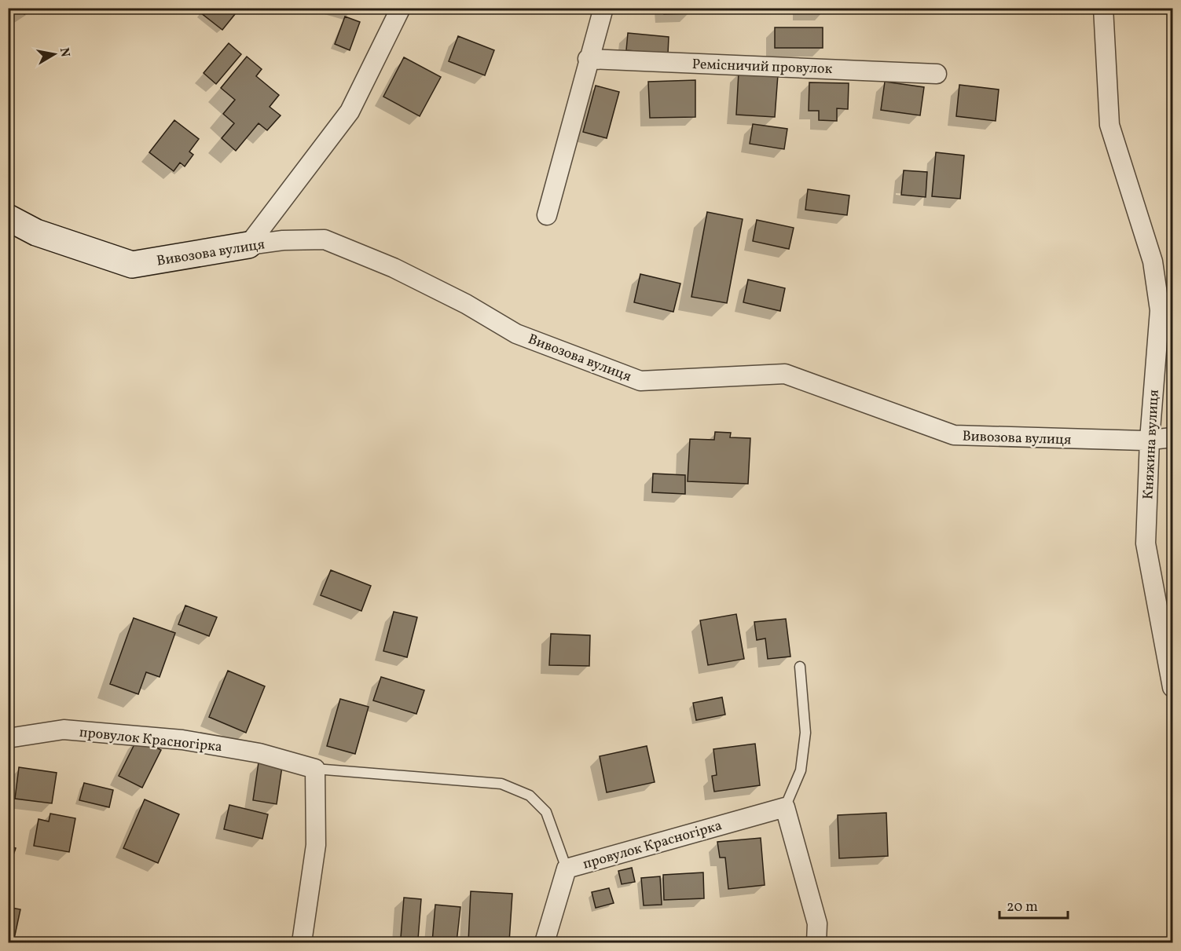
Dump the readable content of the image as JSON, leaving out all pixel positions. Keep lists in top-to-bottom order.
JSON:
{
  "streets": {
    "street": [
      "Ремісничий провулок",
      "Вивозова вулиця",
      "Княжина вулиця",
      "провулок Красногірка"
    ]
  },
  "crossings": [
    ["Вивозова вулиця", "Княжина вулиця"]
  ],
  "scale_bar": "20 m",
  "north": "right"
}
